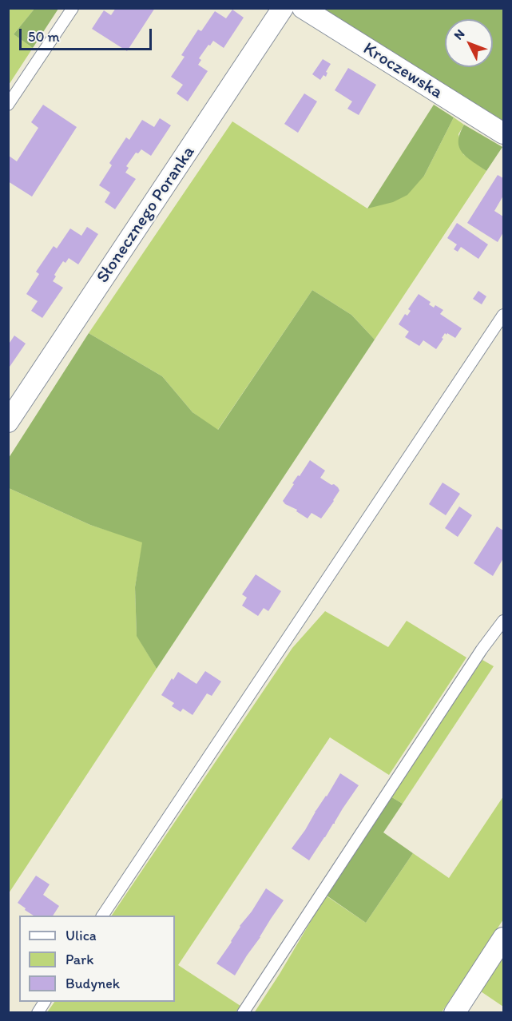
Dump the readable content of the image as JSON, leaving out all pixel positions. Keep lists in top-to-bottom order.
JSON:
{
  "streets": {
    "street": ["Kroczewska", "Słonecznego Poranka"]
  },
  "legend": ["Ulica", "Park", "Budynek"],
  "scale_bar": "50 m",
  "north": "top left"
}
